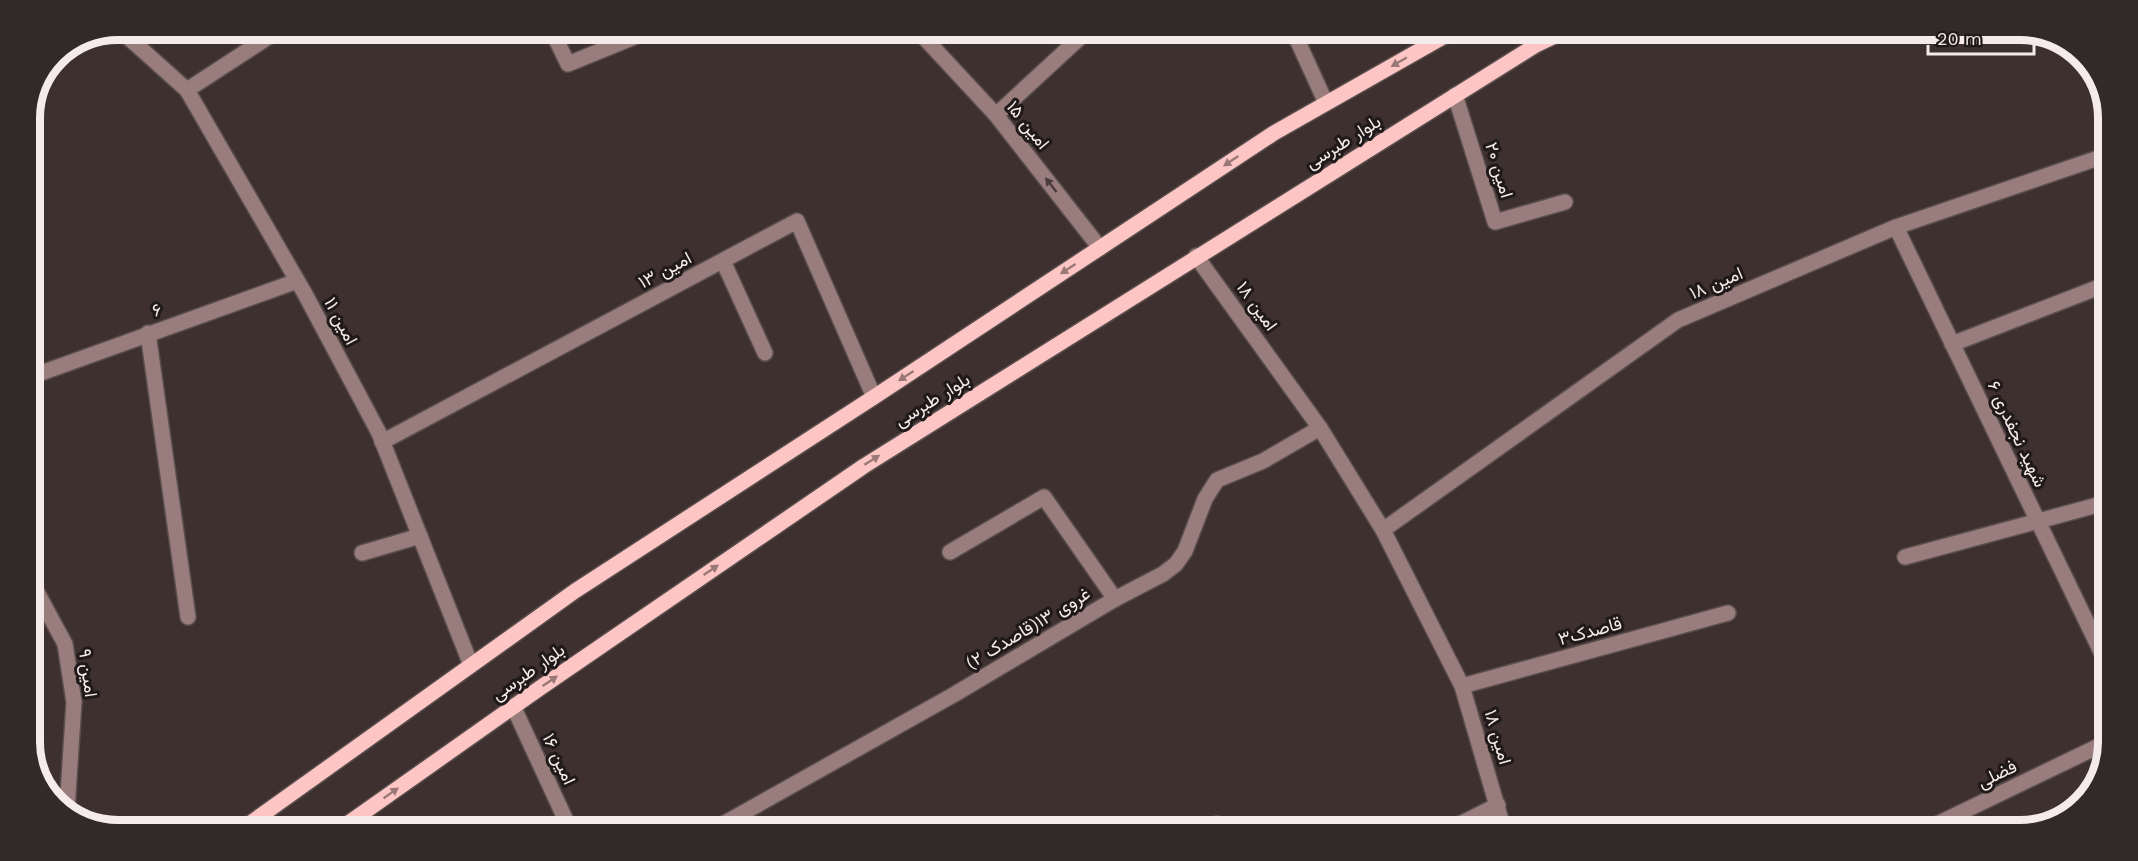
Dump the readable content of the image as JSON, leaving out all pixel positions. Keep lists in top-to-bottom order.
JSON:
{
  "streets": {
    "main road": ["بلوار طبرسی"],
    "street": [
      "امین ۱۵",
      "امین ۲۰",
      "امین ۱۳",
      "امین ۱۸",
      "۶",
      "امین ۱۱",
      "شهید نجفدری ۶",
      "غروی ۱۳(قاصدک ۲)",
      "قاصدک۳",
      "امین ۹",
      "امین ۱۶",
      "فضلی"
    ]
  },
  "crossings": [
    ["امین ۱۵", "بلوار طبرسی"],
    ["بلوار طبرسی", "امین ۲۰"],
    ["بلوار طبرسی", "امین ۱۳"],
    ["بلوار طبرسی", "امین ۱۸"],
    ["بلوار طبرسی", "امین ۱۱"],
    ["بلوار طبرسی", "امین ۱۶"],
    ["امین ۱۳", "امین ۱۱"],
    ["امین ۱۸", "شهید نجفدری ۶"],
    ["امین ۱۸", "غروی ۱۳(قاصدک ۲)"],
    ["امین ۱۸", "قاصدک۳"],
    ["۶", "امین ۱۱"]
  ],
  "one_way": ["امین ۱۵"],
  "scale_bar": "20 m"
}
